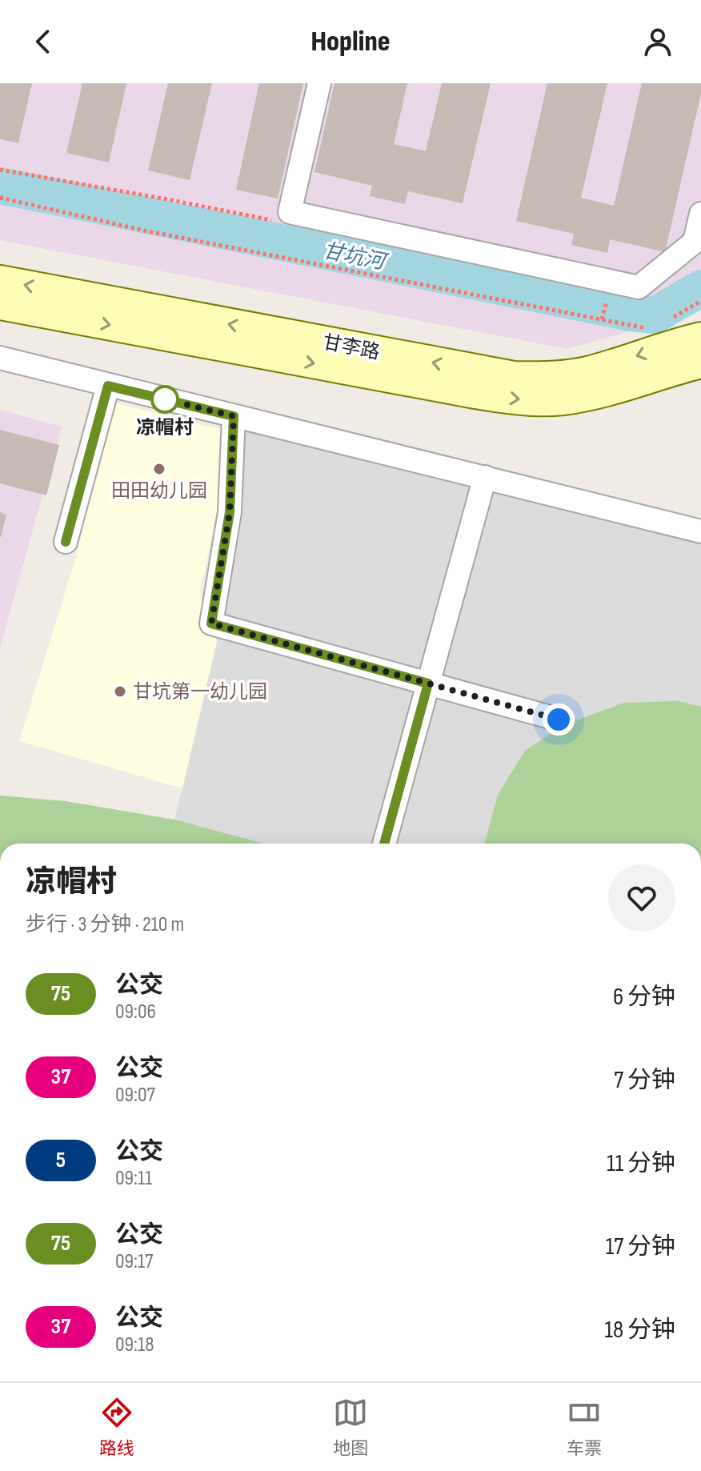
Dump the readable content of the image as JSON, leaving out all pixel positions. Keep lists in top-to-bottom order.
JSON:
{
  "streets": {
    "main road": ["甘李路"]
  },
  "water": ["甘坑河"],
  "places": ["凉帽村", "田田幼儿园", "甘坑第一幼儿园"],
  "lines": ["bus line 75"],
  "page": {
    "header": "Hopline",
    "heading": ["凉帽村", "步行 · 3 分钟 · 210 m"],
    "list": [
      {
        "mark": "75",
        "name": "公交",
        "note": "09:06",
        "value": "6 分钟"
      },
      {
        "mark": "37",
        "name": "公交",
        "note": "09:07",
        "value": "7 分钟"
      },
      {
        "mark": "5",
        "name": "公交",
        "note": "09:11",
        "value": "11 分钟"
      },
      {
        "mark": "75",
        "name": "公交",
        "note": "09:17",
        "value": "17 分钟"
      },
      {
        "mark": "37",
        "name": "公交",
        "note": "09:18",
        "value": "18 分钟"
      }
    ],
    "tabs": ["路线", "地图", "车票"]
  }
}
